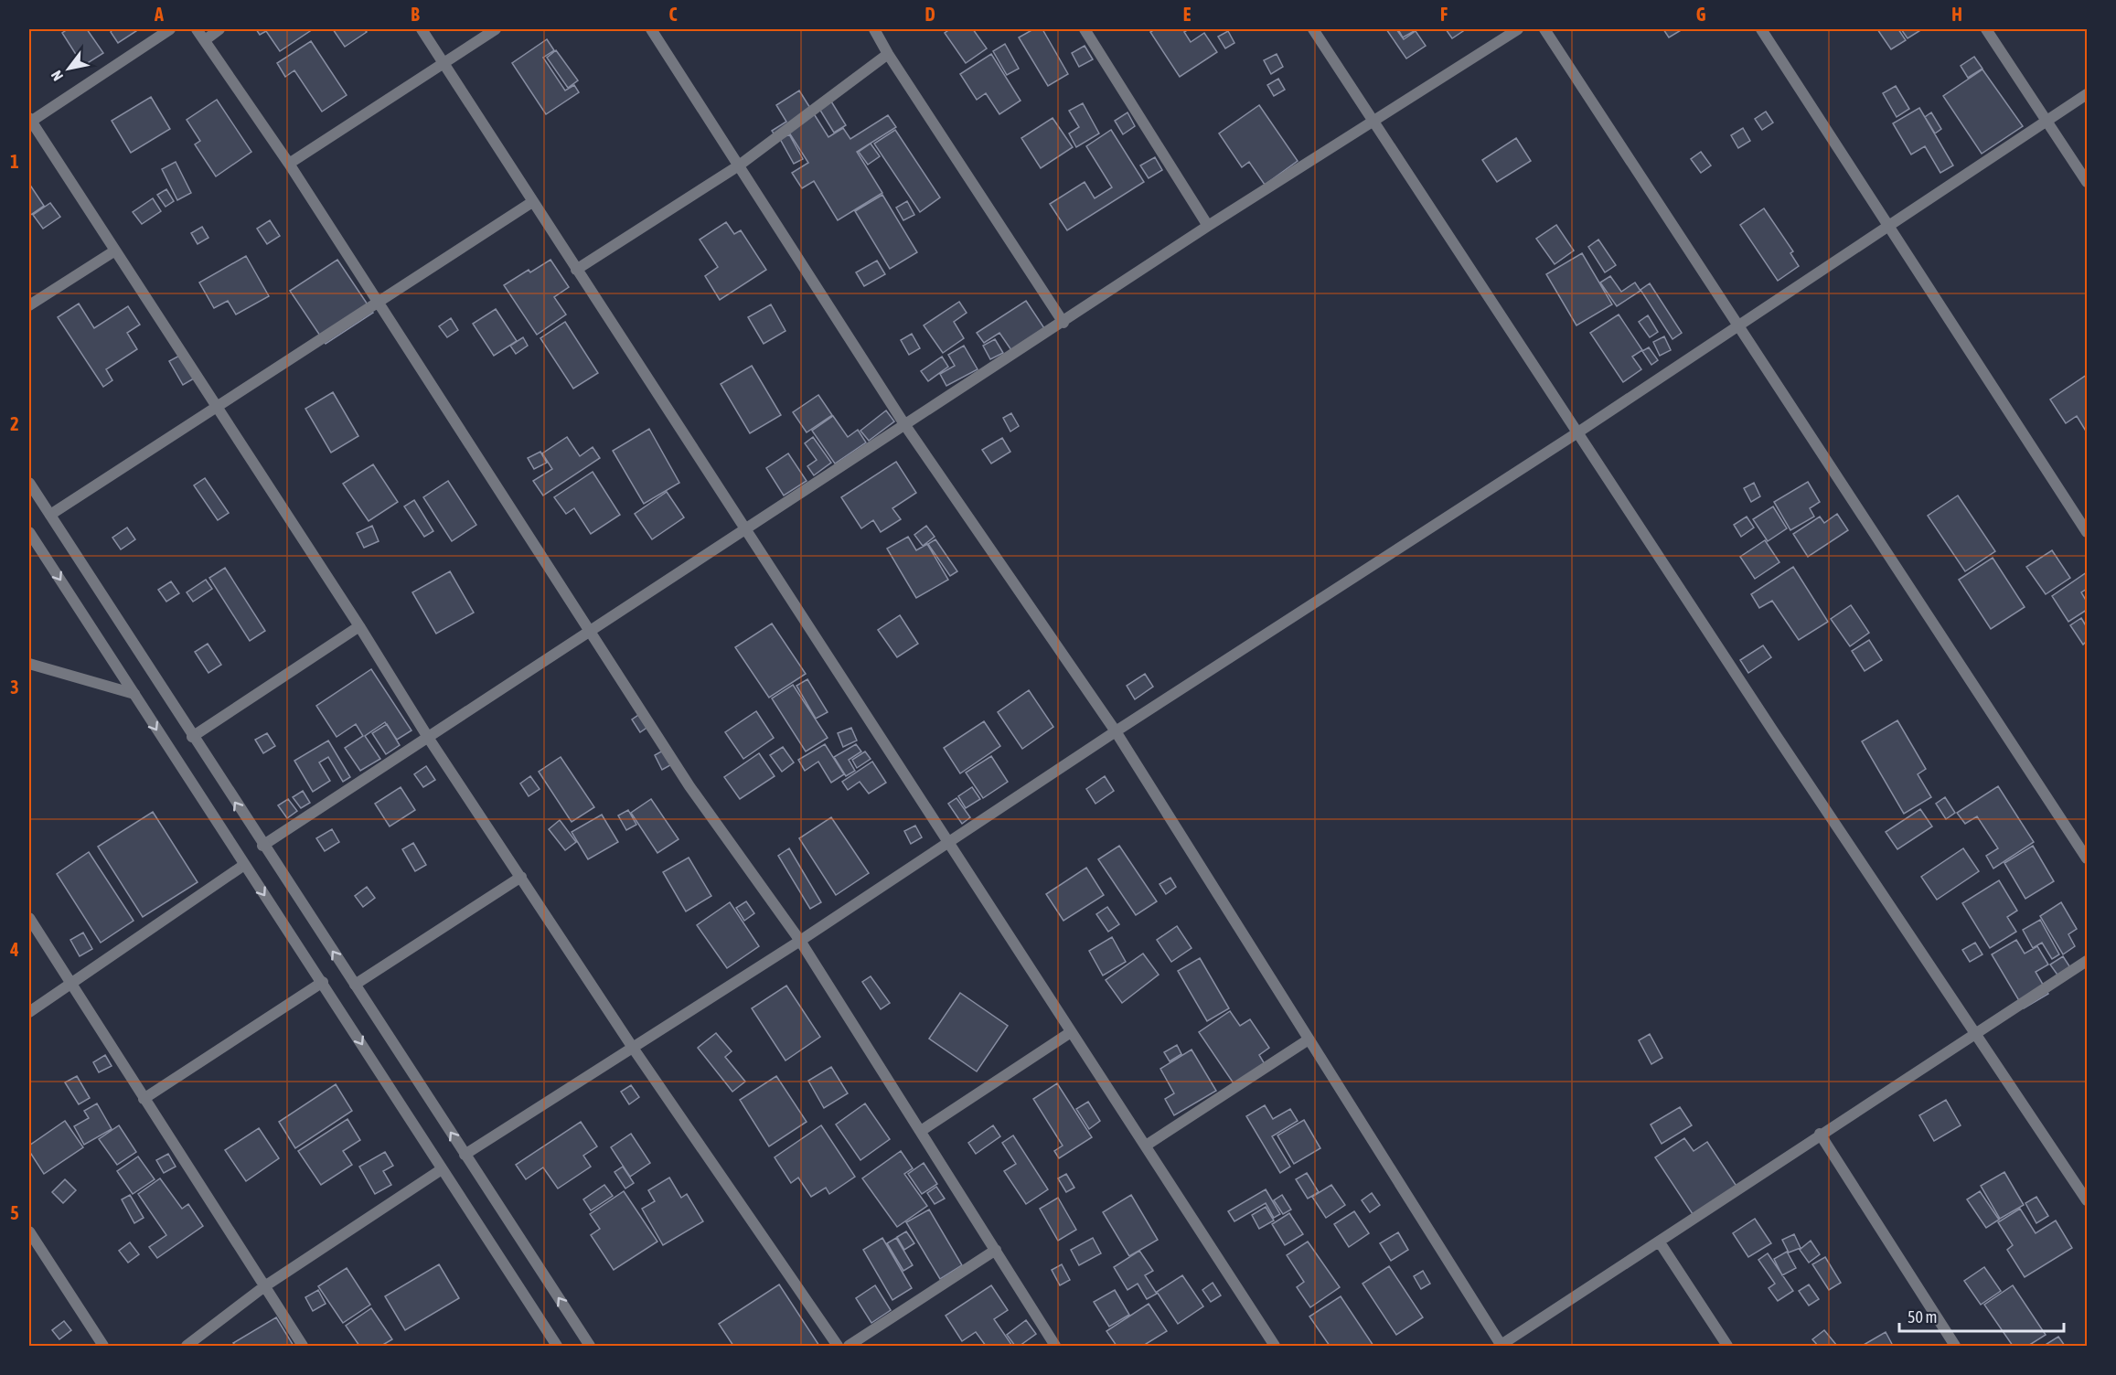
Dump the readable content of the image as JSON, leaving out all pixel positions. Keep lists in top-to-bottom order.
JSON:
{
  "scale_bar": "50 m",
  "north": "bottom left",
  "grid": {
    "columns": [
      "A",
      "B",
      "C",
      "D",
      "E",
      "F",
      "G",
      "H"
    ],
    "rows": [
      "1",
      "2",
      "3",
      "4",
      "5"
    ]
  }
}
